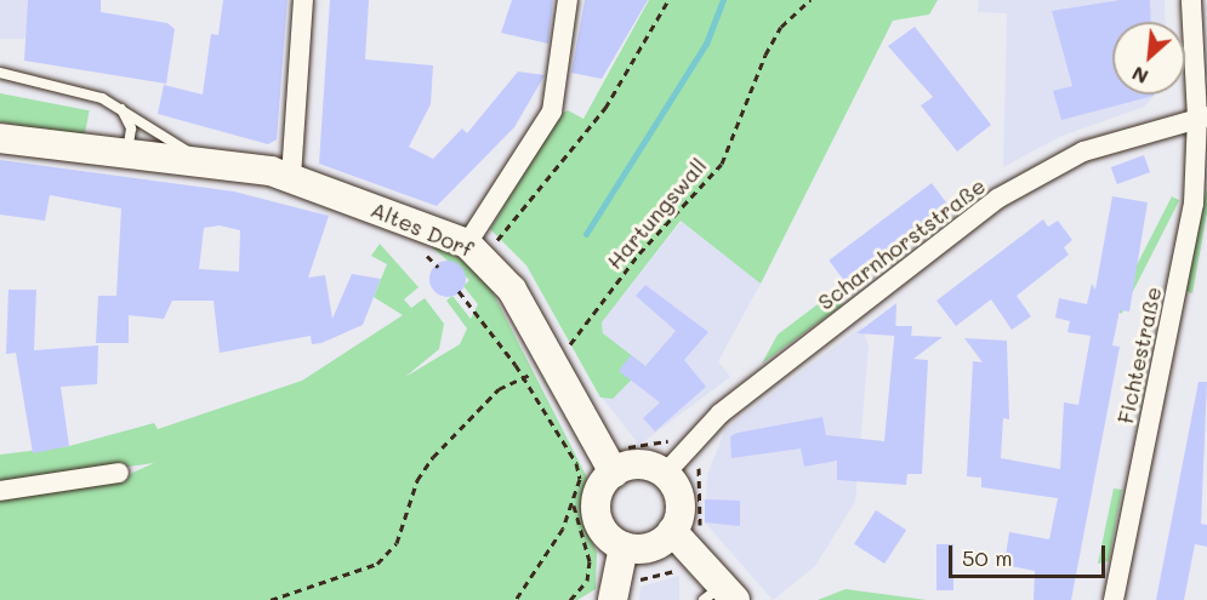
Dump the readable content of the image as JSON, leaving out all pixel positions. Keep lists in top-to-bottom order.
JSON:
{
  "streets": {
    "main road": ["Altes Dorf"],
    "street": ["Scharnhorststraße", "Fichtestraße"],
    "path": ["Hartungswall"]
  },
  "crossings": [
    ["Hartungswall", "Altes Dorf"],
    ["Altes Dorf", "Scharnhorststraße"],
    ["Scharnhorststraße", "Fichtestraße"]
  ],
  "scale_bar": "50 m",
  "north": "bottom left"
}
